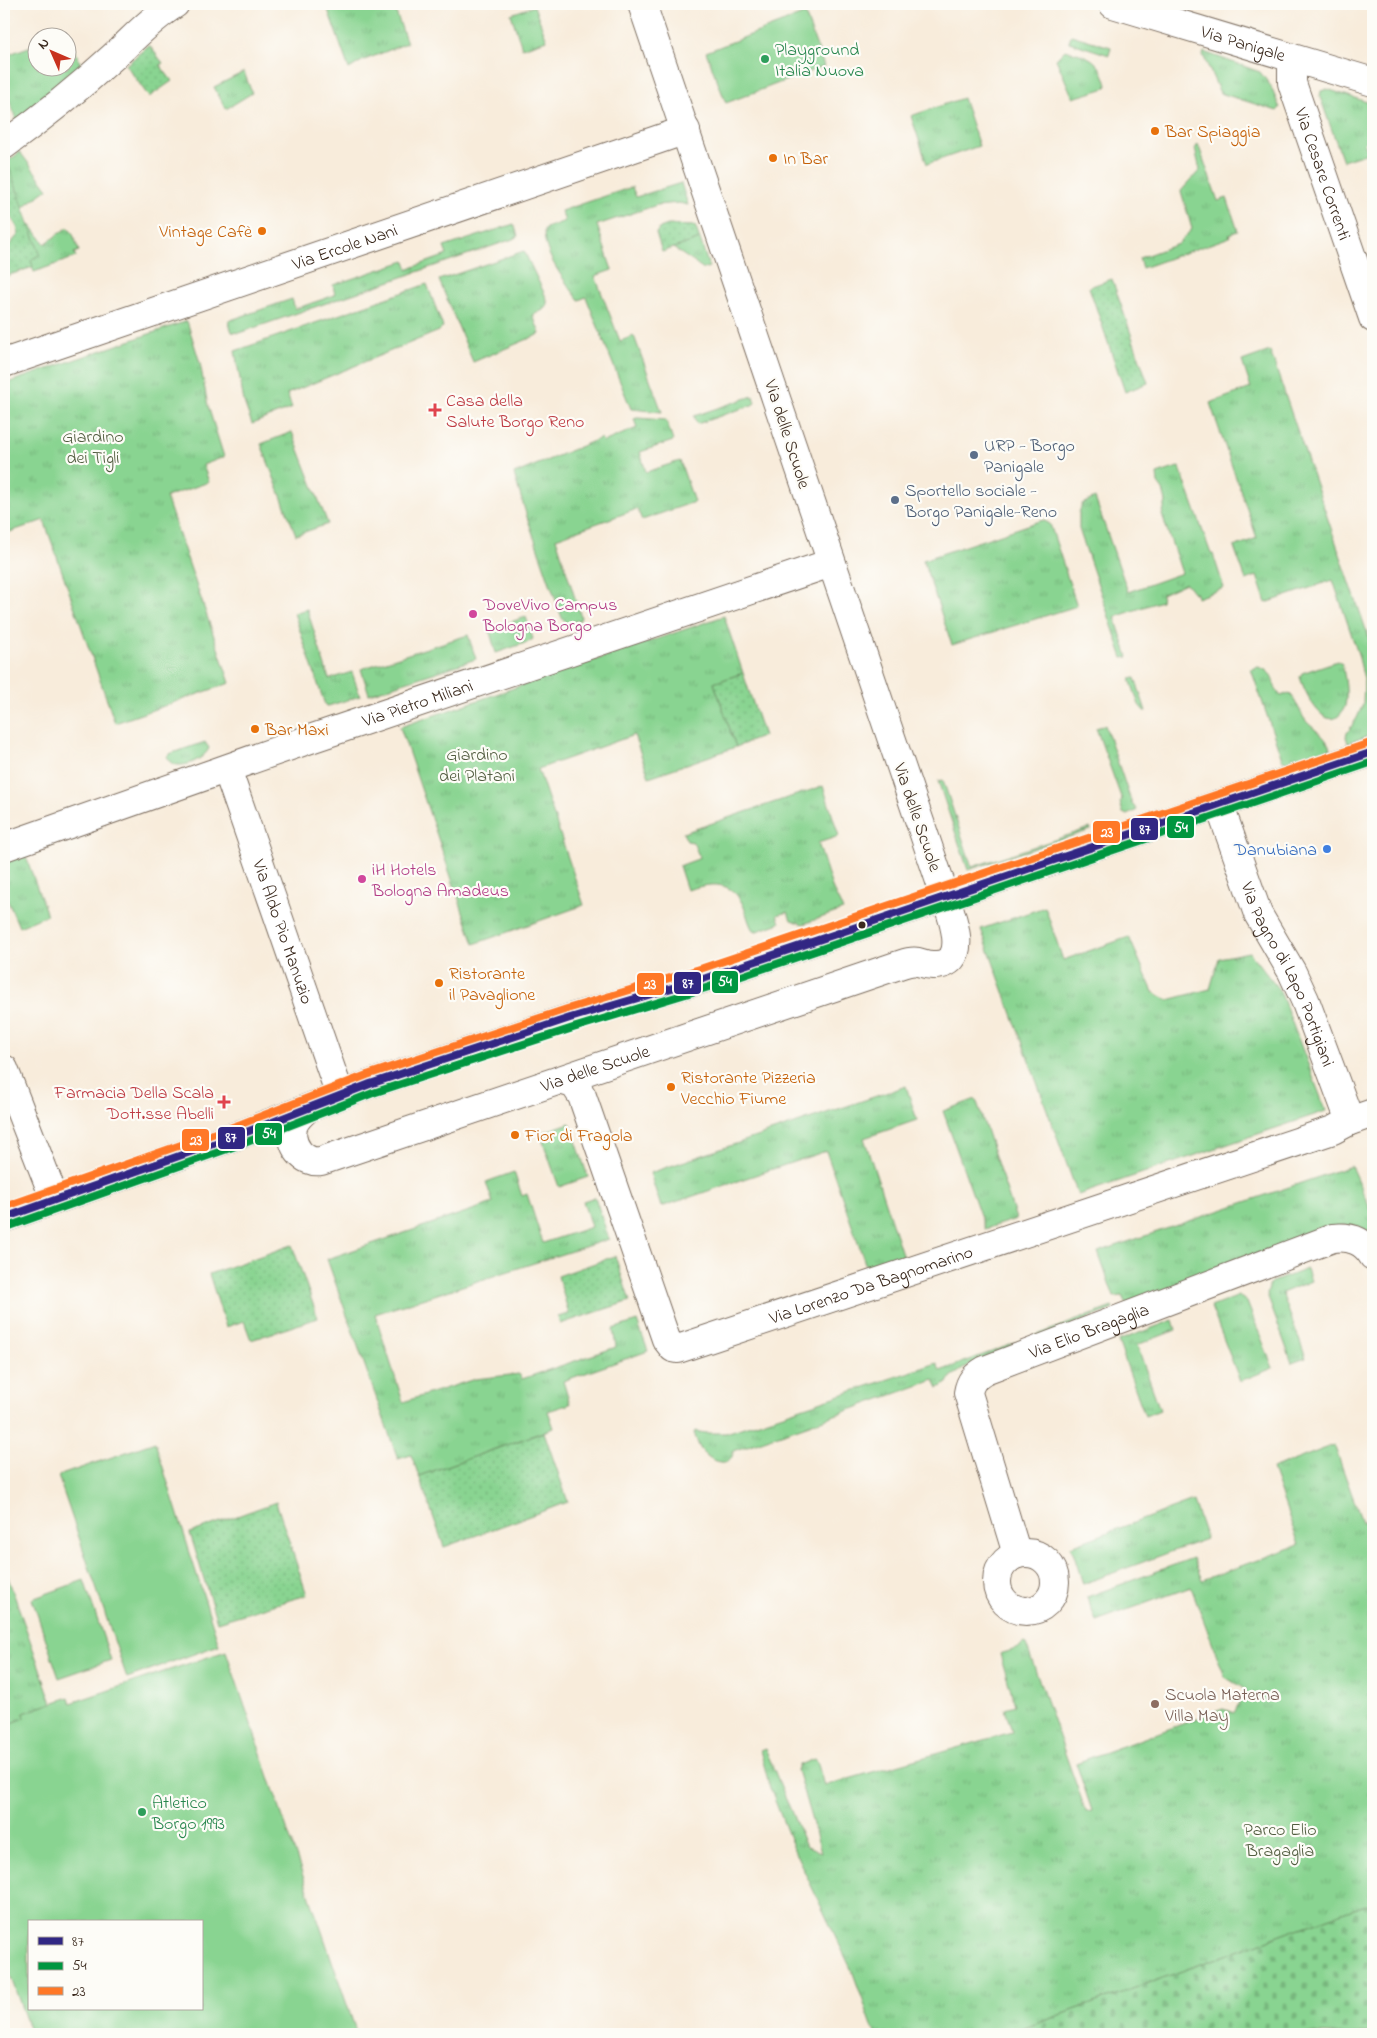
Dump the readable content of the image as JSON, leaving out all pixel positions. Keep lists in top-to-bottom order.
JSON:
{
  "streets": {
    "street": [
      "Via Panigale",
      "Via Cesare Correnti",
      "Via Ercole Nani",
      "Via delle Scuole",
      "Via Pietro Miliani",
      "Via Aldo Pio Manuzio",
      "Via Pagno di Lapo Portigiani",
      "Via Lorenzo Da Bagnomarino",
      "Via Elio Bragaglia"
    ]
  },
  "crossings": [
    ["Via Panigale", "Via Cesare Correnti"],
    ["Via Ercole Nani", "Via delle Scuole"],
    ["Via delle Scuole", "Via Pietro Miliani"],
    ["Via delle Scuole", "Via Lorenzo Da Bagnomarino"],
    ["Via Pietro Miliani", "Via Aldo Pio Manuzio"],
    ["Via Pagno di Lapo Portigiani", "Via Lorenzo Da Bagnomarino"]
  ],
  "parks": ["Giardino dei Tigli", "Giardino dei Platani", "Parco Elio Bragaglia"],
  "places": {
    "other": [
      "Playground Italia Nuova",
      "Bar Spiaggia",
      "In Bar",
      "Vintage Cafè",
      "URP - Borgo Panigale",
      "Sportello sociale - Borgo Panigale-Reno",
      "DoveVivo Campus Bologna Borgo",
      "Bar Maxi",
      "Danubiana",
      "iH Hotels Bologna Amadeus",
      "Ristorante il Pavaglione",
      "Ristorante Pizzeria Vecchio Fiume",
      "Fior di Fragola",
      "Scuola Materna Villa May",
      "Atletico Borgo 1993"
    ],
    "health": ["Casa della Salute Borgo Reno", "Farmacia Della Scala Dott.sse Abelli"]
  },
  "lines": ["transit line 23", "transit line 87", "transit line 54"],
  "legend": ["87", "54", "23"],
  "north": "top left"
}
